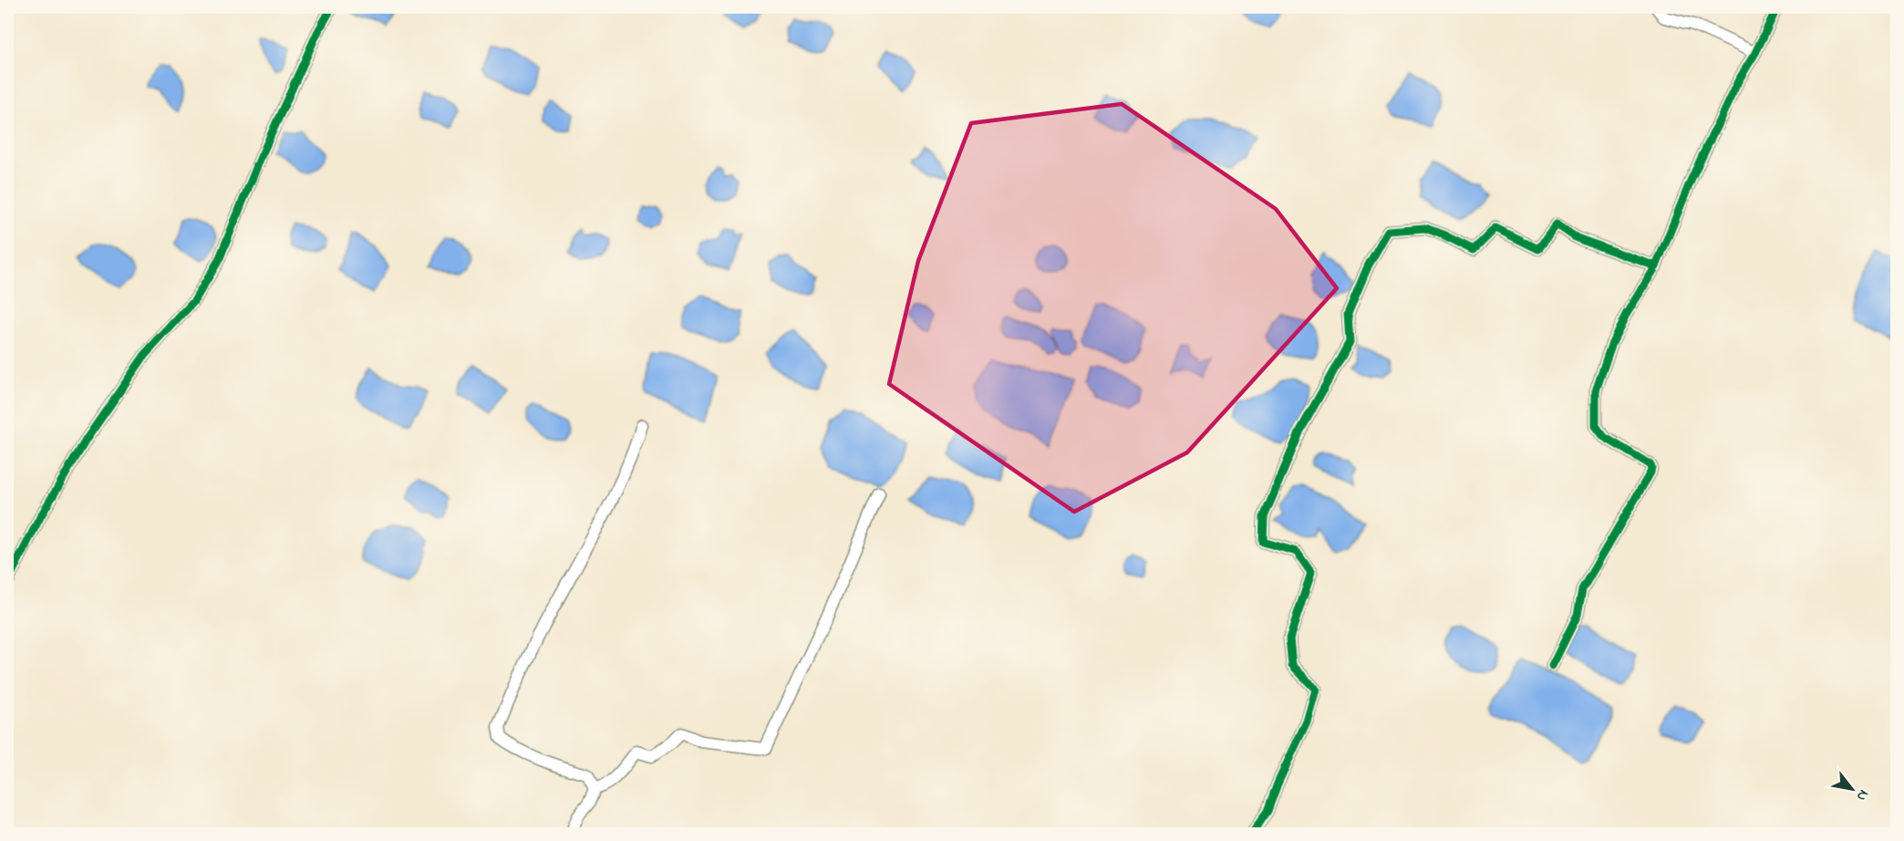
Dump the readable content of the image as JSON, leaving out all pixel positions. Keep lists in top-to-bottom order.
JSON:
{
  "north": "bottom right"
}
